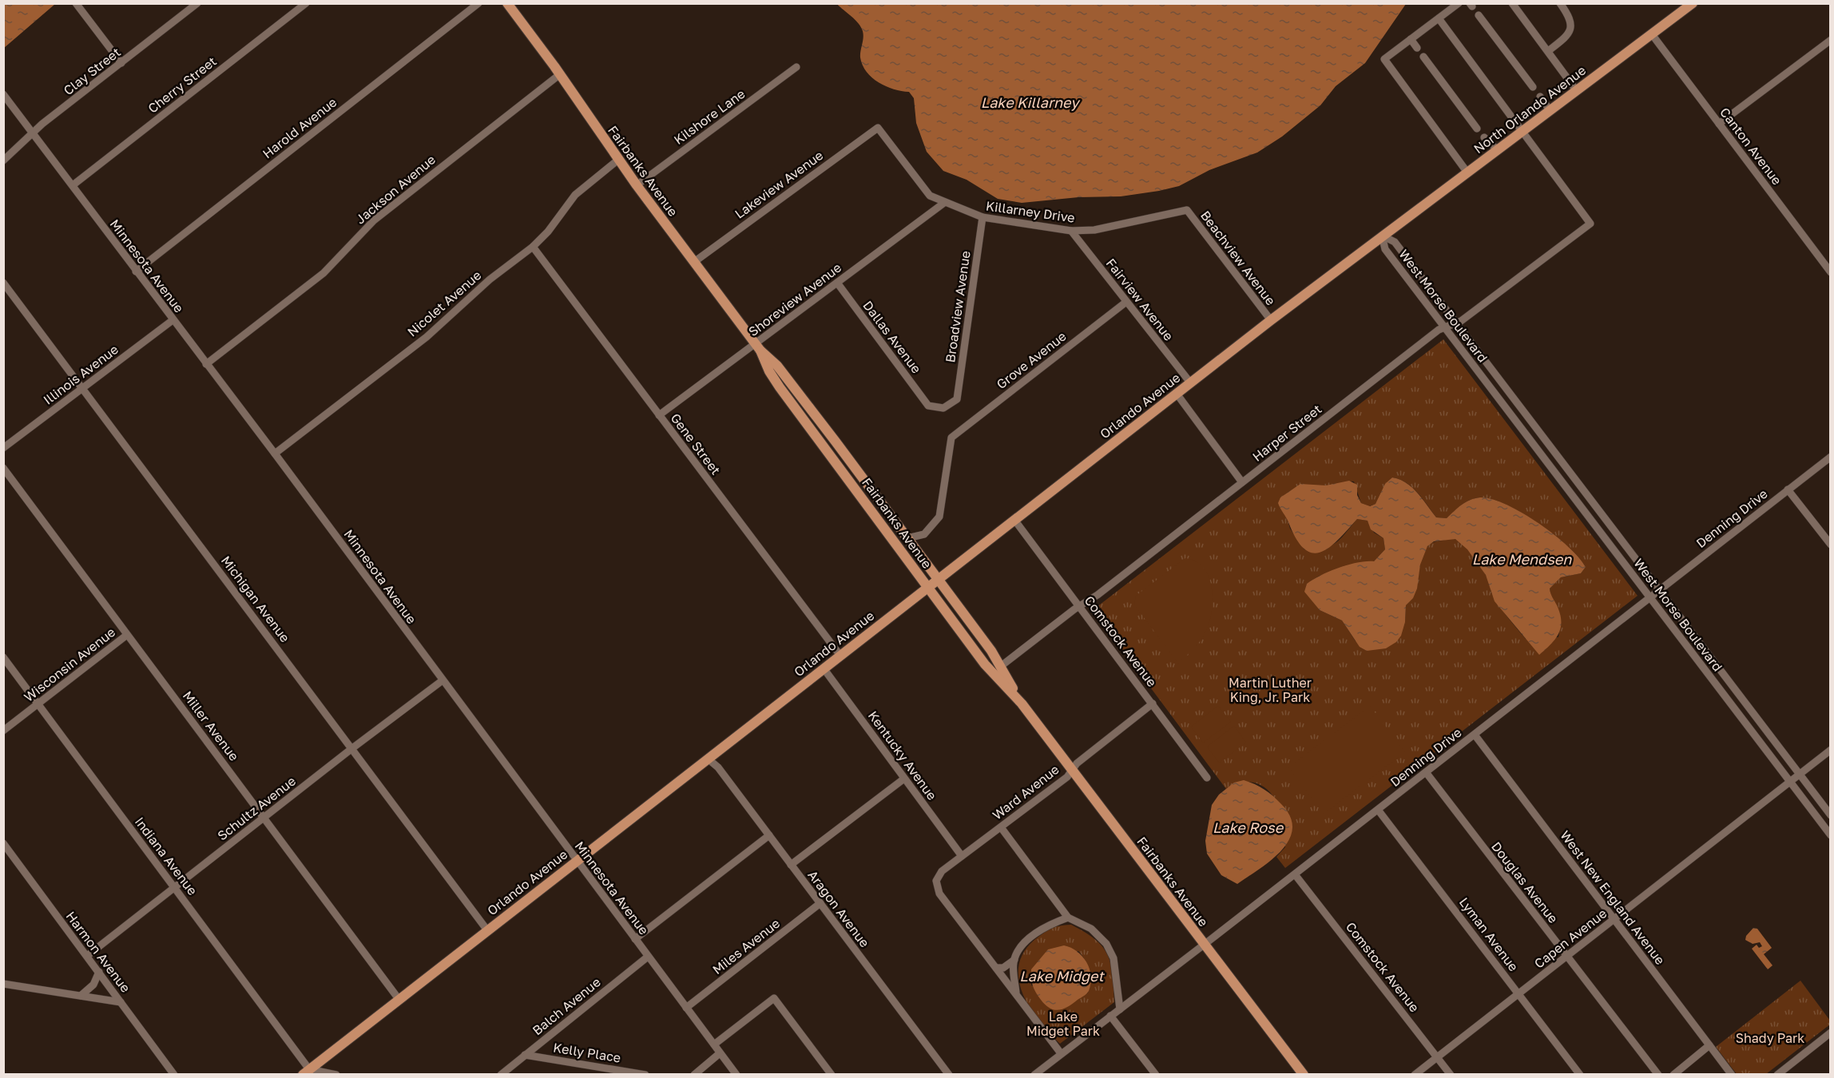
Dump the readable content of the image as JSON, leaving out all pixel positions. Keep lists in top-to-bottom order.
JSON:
{
  "streets": {
    "main road": ["North Orlando Avenue", "Fairbanks Avenue", "Orlando Avenue"],
    "street": [
      "Clay Street",
      "Cherry Street",
      "Kilshore Lane",
      "Harold Avenue",
      "Canton Avenue",
      "Lakeview Avenue",
      "Jackson Avenue",
      "Killarney Drive",
      "Beachview Avenue",
      "Minnesota Avenue",
      "Shoreview Avenue",
      "Fairview Avenue",
      "Nicolet Avenue",
      "West Morse Boulevard",
      "Broadview Avenue",
      "Dallas Avenue",
      "Grove Avenue",
      "Illinois Avenue",
      "Harper Street",
      "Gene Street",
      "Denning Drive",
      "Michigan Avenue",
      "Comstock Avenue",
      "Wisconsin Avenue",
      "Miller Avenue",
      "Kentucky Avenue",
      "Ward Avenue",
      "Schultz Avenue",
      "Indiana Avenue",
      "Douglas Avenue",
      "West New England Avenue",
      "Aragon Avenue",
      "Lyman Avenue",
      "Capen Avenue",
      "Miles Avenue",
      "Harmon Avenue",
      "Balch Avenue",
      "Kelly Place"
    ]
  },
  "crossings": [
    ["Clay Street", "Minnesota Avenue"],
    ["Cherry Street", "Minnesota Avenue"],
    ["North Orlando Avenue", "Canton Avenue"],
    ["North Orlando Avenue", "West Morse Boulevard"],
    ["North Orlando Avenue", "Orlando Avenue"],
    ["North Orlando Avenue", "Harper Street"],
    ["Kilshore Lane", "Fairbanks Avenue"],
    ["Harold Avenue", "Minnesota Avenue"],
    ["Fairbanks Avenue", "Lakeview Avenue"],
    ["Fairbanks Avenue", "Jackson Avenue"],
    ["Fairbanks Avenue", "Shoreview Avenue"],
    ["Fairbanks Avenue", "Nicolet Avenue"],
    ["Fairbanks Avenue", "Grove Avenue"],
    ["Fairbanks Avenue", "Orlando Avenue"],
    ["Fairbanks Avenue", "Harper Street"],
    ["Fairbanks Avenue", "Denning Drive"],
    ["Fairbanks Avenue", "Ward Avenue"],
    ["Lakeview Avenue", "Killarney Drive"],
    ["Jackson Avenue", "Minnesota Avenue"],
    ["Killarney Drive", "Beachview Avenue"],
    ["Killarney Drive", "Shoreview Avenue"],
    ["Killarney Drive", "Fairview Avenue"],
    ["Killarney Drive", "Broadview Avenue"],
    ["Beachview Avenue", "Orlando Avenue"],
    ["Minnesota Avenue", "Nicolet Avenue"],
    ["Minnesota Avenue", "Illinois Avenue"],
    ["Minnesota Avenue", "Orlando Avenue"],
    ["Minnesota Avenue", "Schultz Avenue"],
    ["Minnesota Avenue", "Miles Avenue"],
    ["Minnesota Avenue", "Balch Avenue"],
    ["Shoreview Avenue", "Dallas Avenue"],
    ["Shoreview Avenue", "Gene Street"],
    ["Fairview Avenue", "Grove Avenue"],
    ["Fairview Avenue", "Orlando Avenue"],
    ["Nicolet Avenue", "Gene Street"],
    ["West Morse Boulevard", "Orlando Avenue"],
    ["West Morse Boulevard", "Harper Street"],
    ["West Morse Boulevard", "Denning Drive"],
    ["West Morse Boulevard", "Capen Avenue"],
    ["Broadview Avenue", "Dallas Avenue"],
    ["Illinois Avenue", "Michigan Avenue"],
    ["Orlando Avenue", "Gene Street"],
    ["Orlando Avenue", "Michigan Avenue"],
    ["Orlando Avenue", "Comstock Avenue"],
    ["Orlando Avenue", "Miller Avenue"],
    ["Orlando Avenue", "Kentucky Avenue"],
    ["Orlando Avenue", "Indiana Avenue"],
    ["Orlando Avenue", "Aragon Avenue"],
    ["Harper Street", "Comstock Avenue"],
    ["Denning Drive", "Comstock Avenue"],
    ["Denning Drive", "Douglas Avenue"],
    ["Denning Drive", "West New England Avenue"],
    ["Denning Drive", "Lyman Avenue"],
    ["Michigan Avenue", "Schultz Avenue"],
    ["Comstock Avenue", "Ward Avenue"],
    ["Comstock Avenue", "Capen Avenue"],
    ["Wisconsin Avenue", "Miller Avenue"],
    ["Wisconsin Avenue", "Indiana Avenue"],
    ["Miller Avenue", "Schultz Avenue"],
    ["Kentucky Avenue", "Ward Avenue"],
    ["Schultz Avenue", "Indiana Avenue"],
    ["Schultz Avenue", "Harmon Avenue"],
    ["Douglas Avenue", "Capen Avenue"],
    ["West New England Avenue", "Capen Avenue"],
    ["Aragon Avenue", "Miles Avenue"],
    ["Lyman Avenue", "Capen Avenue"],
    ["Balch Avenue", "Kelly Place"]
  ],
  "water": [
    "Lake Killarney",
    "Lake Mendsen",
    "Lake Rose",
    "Lake Midget"
  ],
  "parks": ["Martin Luther King, Jr. Park", "Lake Midget Park", "Shady Park"]
}
